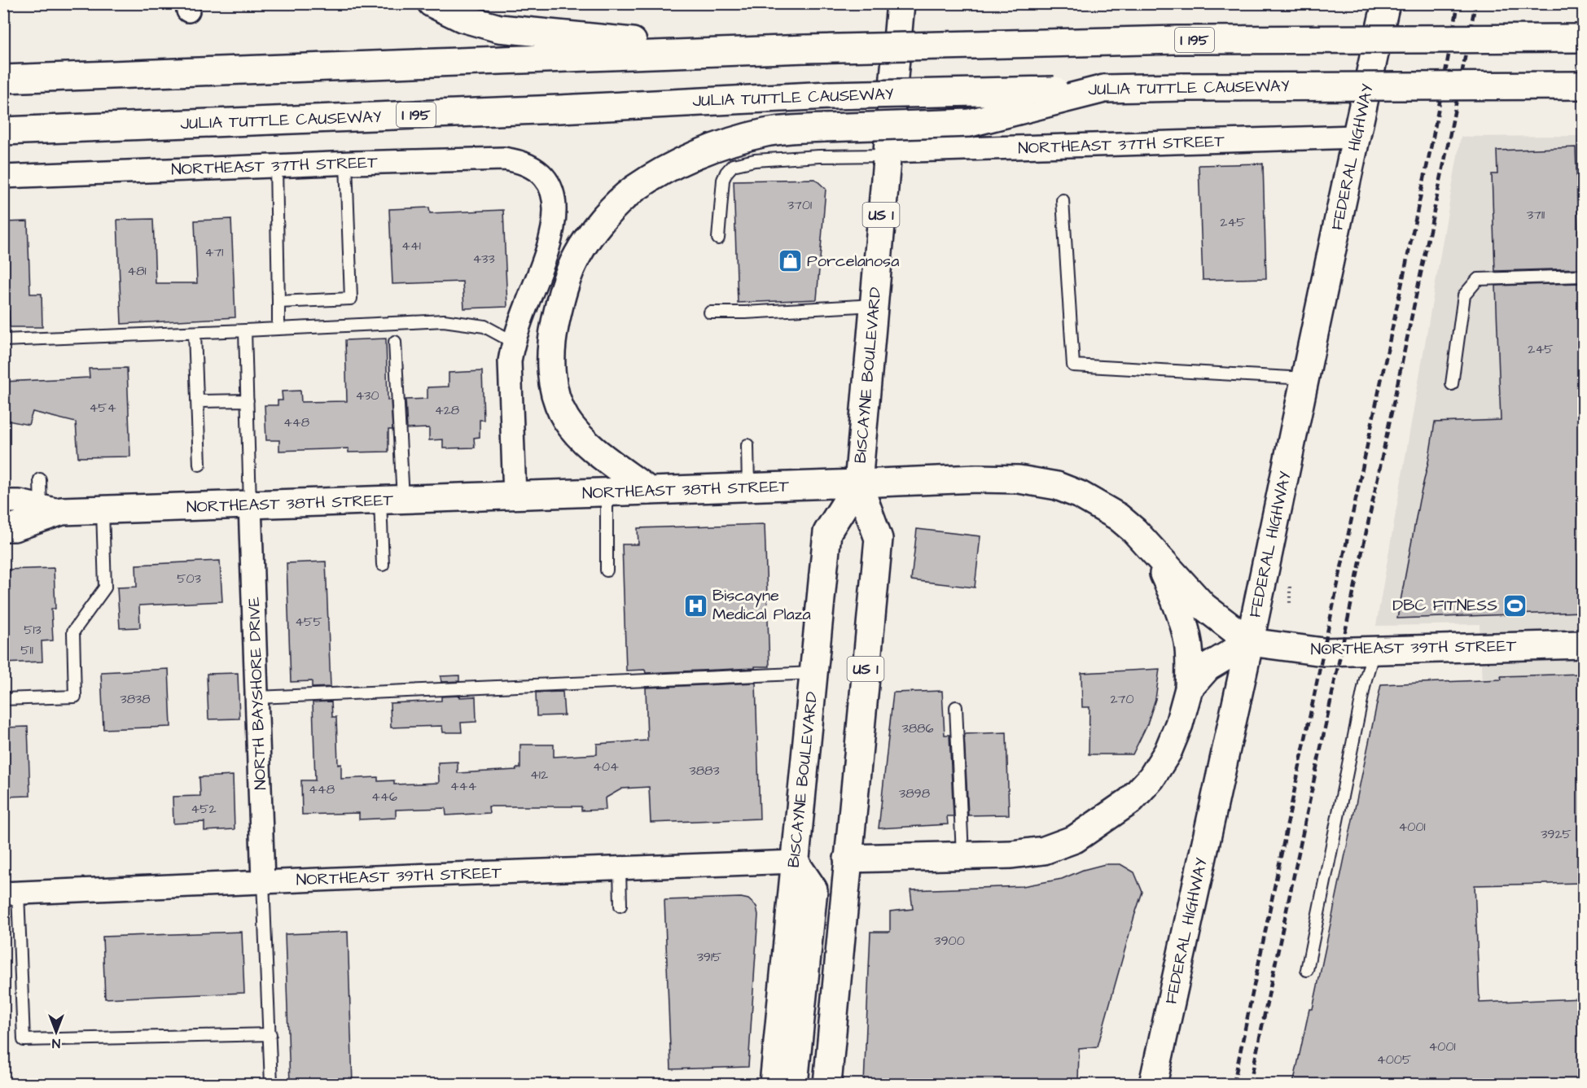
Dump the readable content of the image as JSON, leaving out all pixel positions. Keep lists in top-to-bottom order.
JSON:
{
  "streets": {
    "main road": [
      "I 195",
      "JULIA TUTTLE CAUSEWAY",
      "FEDERAL HIGHWAY",
      "US 1",
      "BISCAYNE BOULEVARD",
      "NORTHEAST 38TH STREET",
      "NORTHEAST 39TH STREET"
    ],
    "street": ["NORTHEAST 37TH STREET", "NORTH BAYSHORE DRIVE"]
  },
  "crossings": [
    ["NORTHEAST 37TH STREET", "FEDERAL HIGHWAY"],
    ["NORTHEAST 37TH STREET", "BISCAYNE BOULEVARD"],
    ["FEDERAL HIGHWAY", "NORTHEAST 38TH STREET"],
    ["FEDERAL HIGHWAY", "NORTHEAST 39TH STREET"],
    ["BISCAYNE BOULEVARD", "NORTHEAST 38TH STREET"],
    ["BISCAYNE BOULEVARD", "NORTHEAST 39TH STREET"],
    ["NORTHEAST 38TH STREET", "NORTHEAST 39TH STREET"],
    ["NORTHEAST 38TH STREET", "NORTH BAYSHORE DRIVE"],
    ["NORTHEAST 39TH STREET", "NORTH BAYSHORE DRIVE"]
  ],
  "places": {
    "shop": ["Porcelanosa"],
    "hospital": ["Biscayne Medical Plaza"],
    "sports": ["DBC FITNESS"]
  },
  "house_numbers": [
    "3701",
    "3711",
    "245",
    "441",
    "471",
    "433",
    "481",
    "245",
    "430",
    "454",
    "428",
    "448",
    "503",
    "455",
    "513",
    "511",
    "3838",
    "270",
    "3886",
    "404",
    "3883",
    "412",
    "444",
    "448",
    "3898",
    "446",
    "452",
    "4001",
    "3925",
    "3900",
    "3915",
    "4001",
    "4005"
  ],
  "north": "bottom"
}
